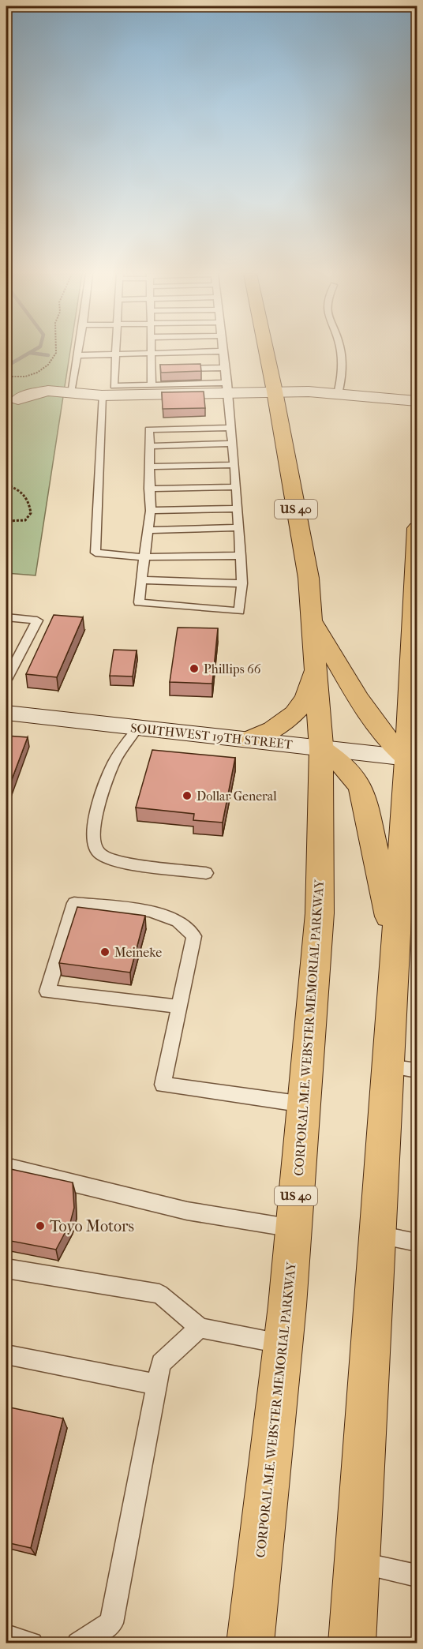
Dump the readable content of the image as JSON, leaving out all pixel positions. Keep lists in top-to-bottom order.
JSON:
{
  "streets": {
    "main road": ["US 40", "CORPORAL M.E. WEBSTER MEMORIAL PARKWAY"],
    "street": ["SOUTHWEST 19TH STREET"]
  },
  "crossings": [
    ["SOUTHWEST 19TH STREET", "CORPORAL M.E. WEBSTER MEMORIAL PARKWAY"]
  ],
  "places": [
    "Phillips 66",
    "Dollar General",
    "Meineke",
    "Toyo Motors"
  ]
}
